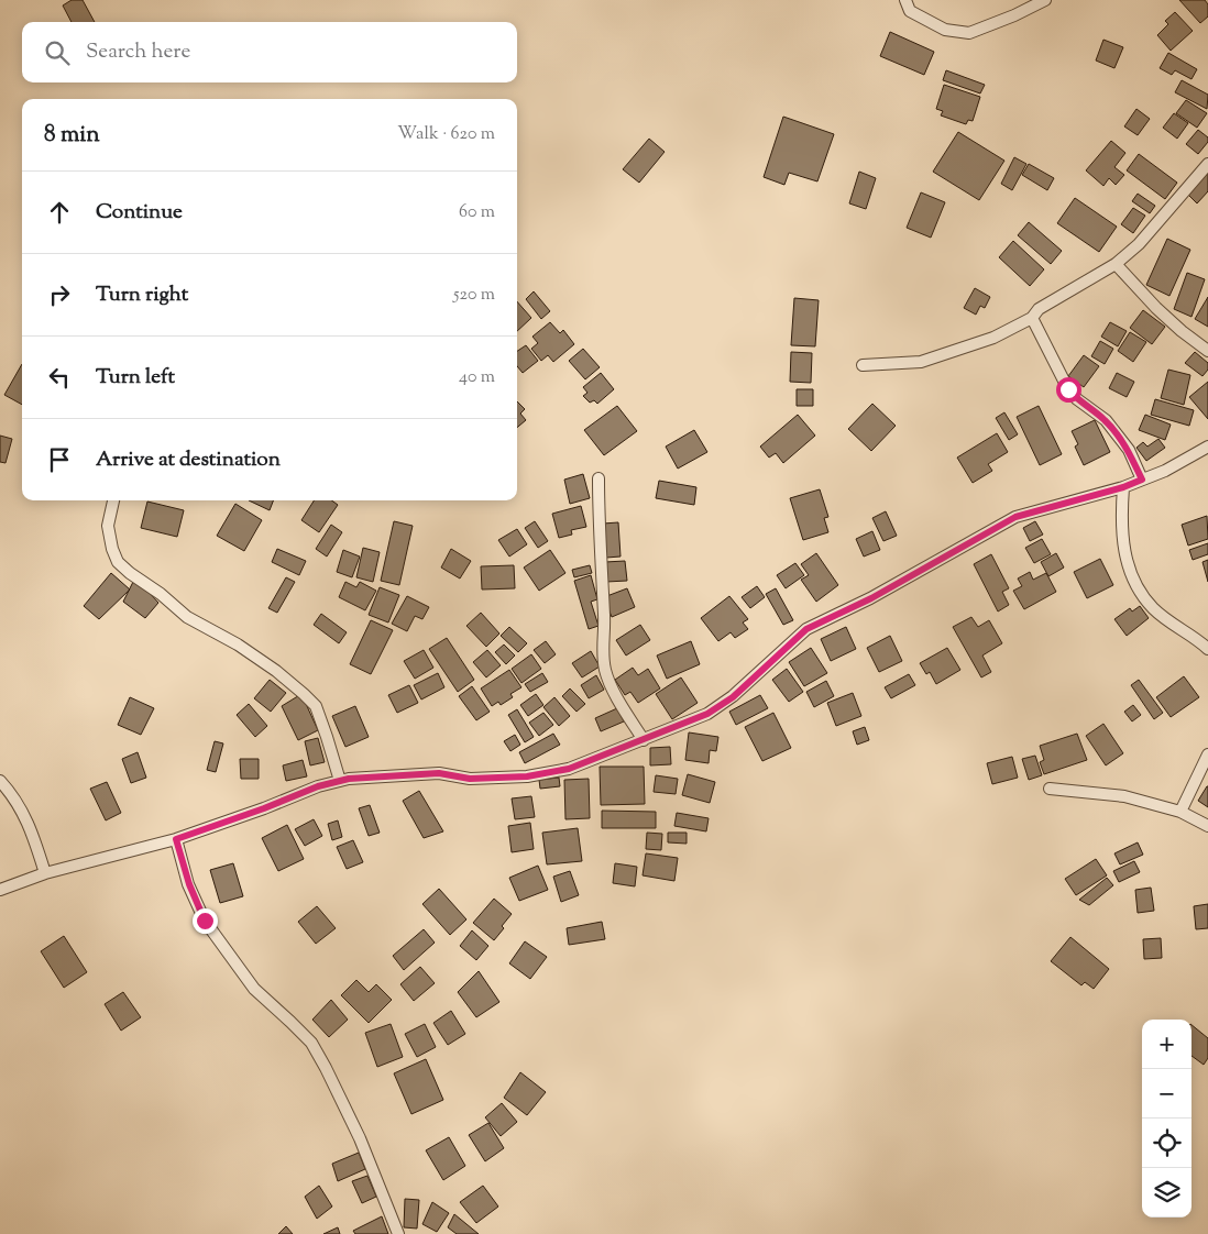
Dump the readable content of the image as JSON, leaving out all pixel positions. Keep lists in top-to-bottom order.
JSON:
{
  "page": {
    "search": "Search here",
    "heading": ["8 min", "Walk · 620 m"],
    "list": [
      ["Continue", "60 m"],
      ["Turn right", "520 m"],
      ["Turn left", "40 m"],
      "Arrive at destination"
    ],
    "map_buttons": ["+", "−"]
  }
}
